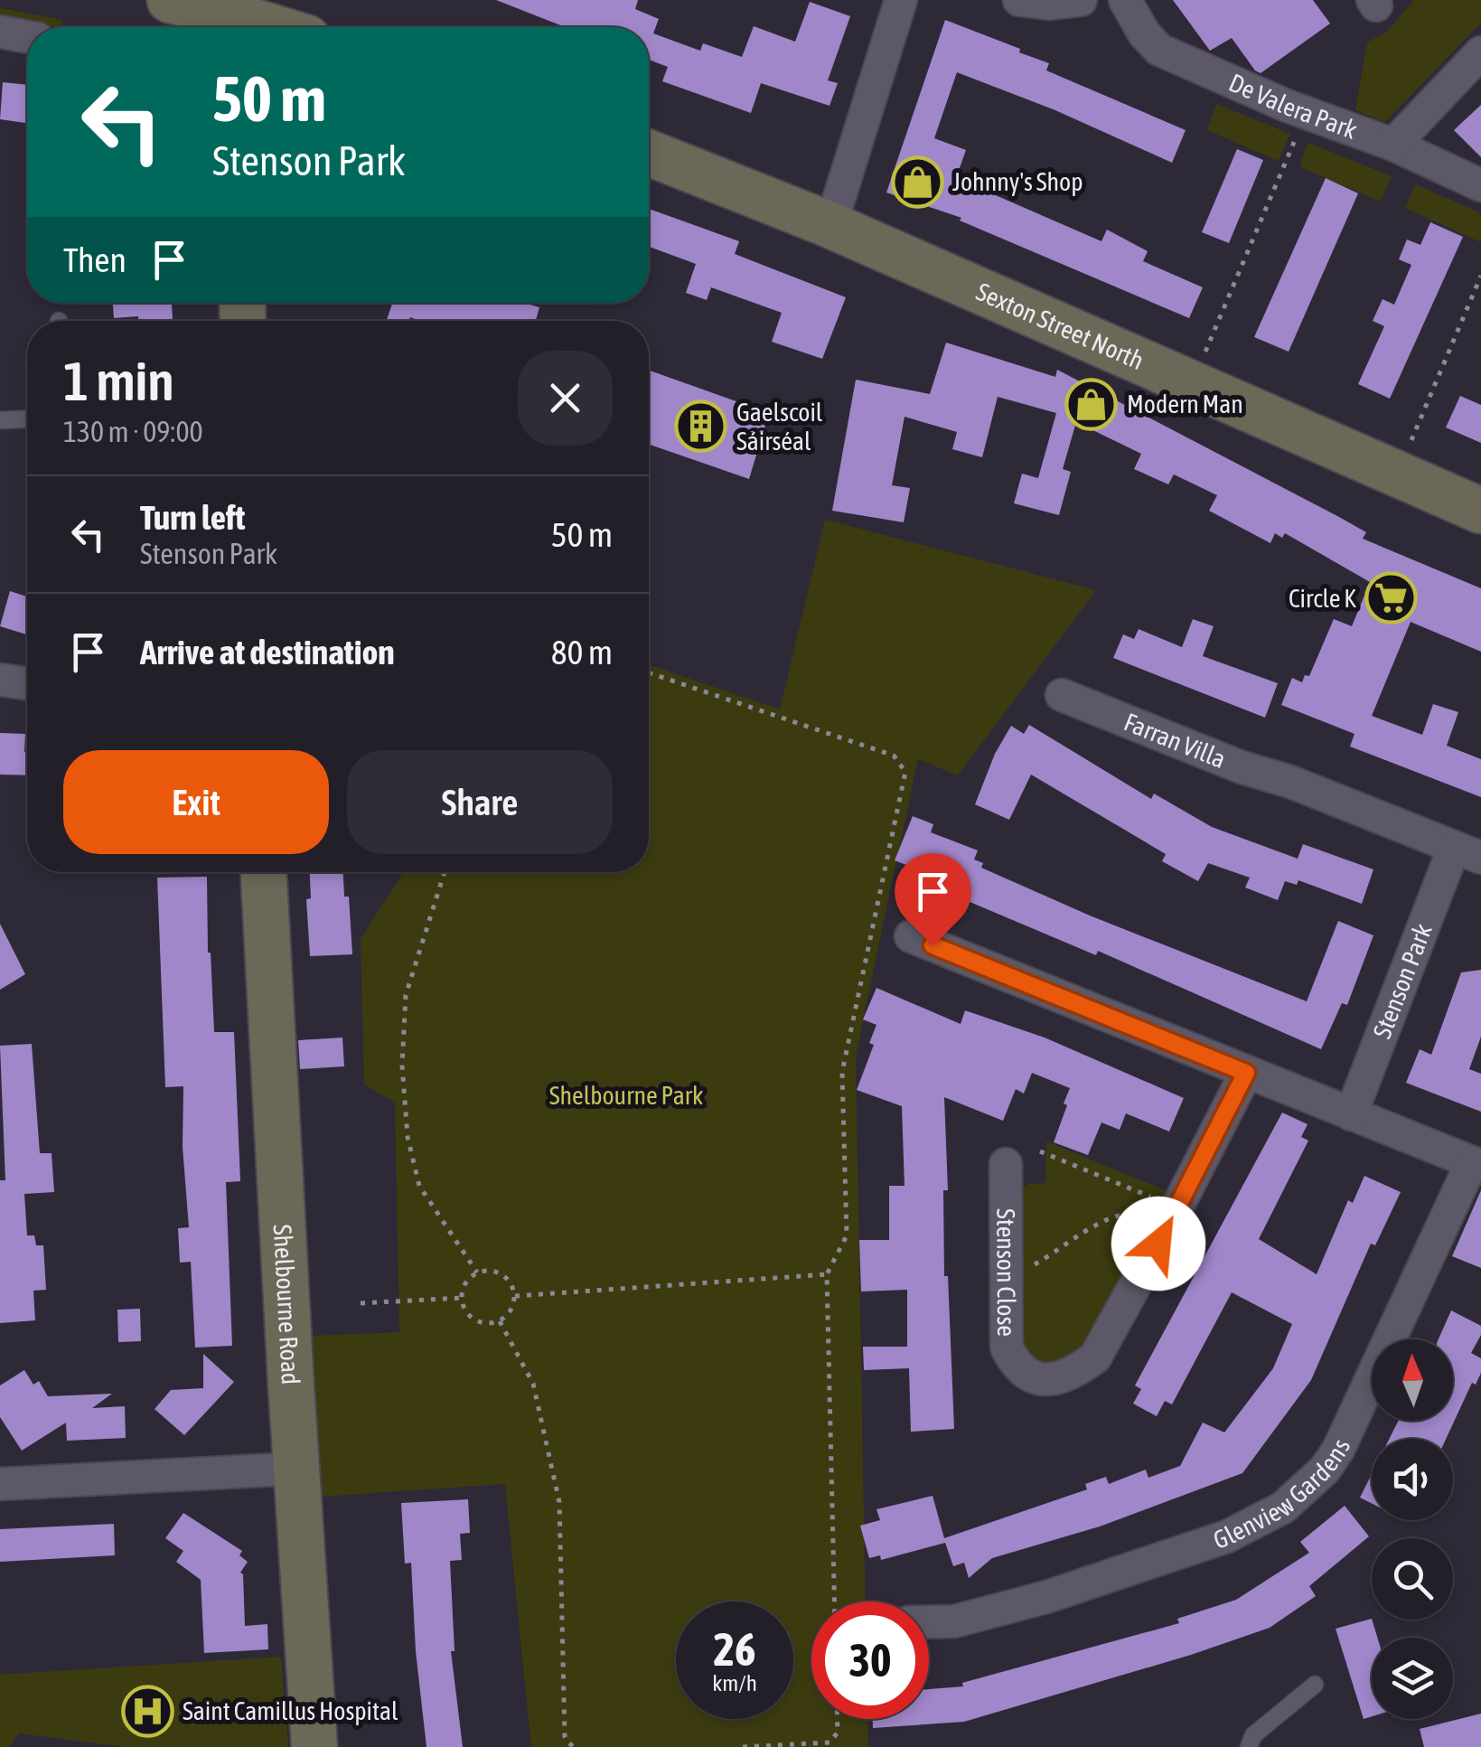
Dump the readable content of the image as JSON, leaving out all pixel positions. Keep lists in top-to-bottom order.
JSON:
{
  "streets": {
    "main road": ["Sexton Street North", "Shelbourne Road"],
    "street": [
      "De Valera Park",
      "Farran Villa",
      "Stenson Park",
      "Stenson Close",
      "Glenview Gardens"
    ]
  },
  "crossings": [
    ["Farran Villa", "Stenson Park"]
  ],
  "parks": ["Shelbourne Park"],
  "places": {
    "shop": ["Johnny's Shop", "Modern Man"],
    "building": ["Gaelscoil Sáirséal"],
    "supermarket": ["Circle K"],
    "hospital": ["Saint Camillus Hospital"]
  },
  "north": "top",
  "page": {
    "turn": ["50 m", "Stenson Park"],
    "then": "Then",
    "heading": ["1 min", "130 m · 09:00"],
    "list": [
      {
        "name": "Turn left",
        "note": "Stenson Park",
        "value": "50 m"
      },
      {
        "name": "Arrive at destination",
        "value": "80 m"
      }
    ],
    "buttons": ["Exit", "Share"],
    "speed": "26 km/h",
    "limit": "30"
  }
}
